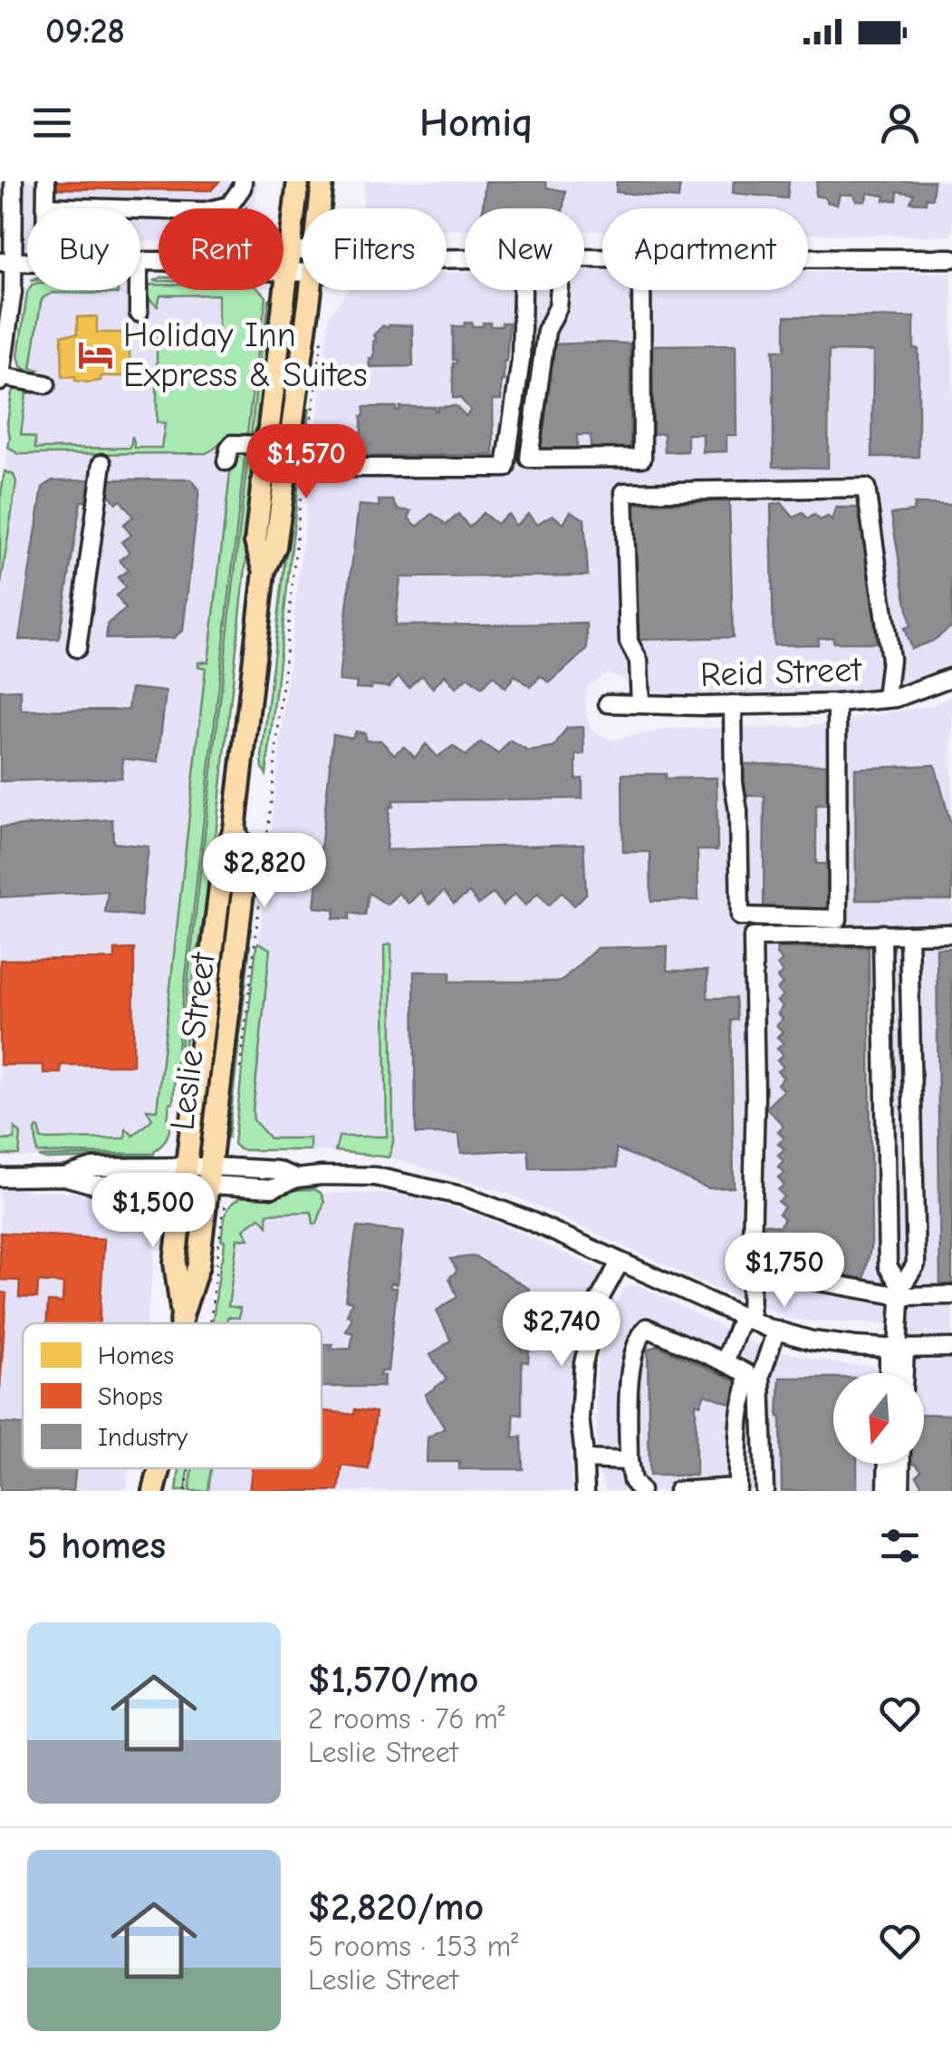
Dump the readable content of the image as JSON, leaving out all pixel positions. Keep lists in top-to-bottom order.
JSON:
{
  "streets": {
    "main road": ["Leslie Street"],
    "street": ["Reid Street"]
  },
  "places": {
    "hotel": ["Holiday Inn Express & Suites"]
  },
  "legend": ["Homes", "Shops", "Industry"],
  "north": "bottom",
  "page": {
    "status": "09:28",
    "header": "Homiq",
    "chip": [
      "Buy",
      "Rent",
      "Filters",
      "New",
      "Apartment"
    ],
    "price": [
      "$1,570",
      "$2,820",
      "$1,500",
      "$1,750",
      "$2,740"
    ],
    "heading": "5 homes",
    "list": [
      {
        "name": "$1,570/mo",
        "note": "2 rooms · 76 m² · Leslie Street"
      },
      {
        "name": "$2,820/mo",
        "note": "5 rooms · 153 m² · Leslie Street"
      }
    ]
  }
}
